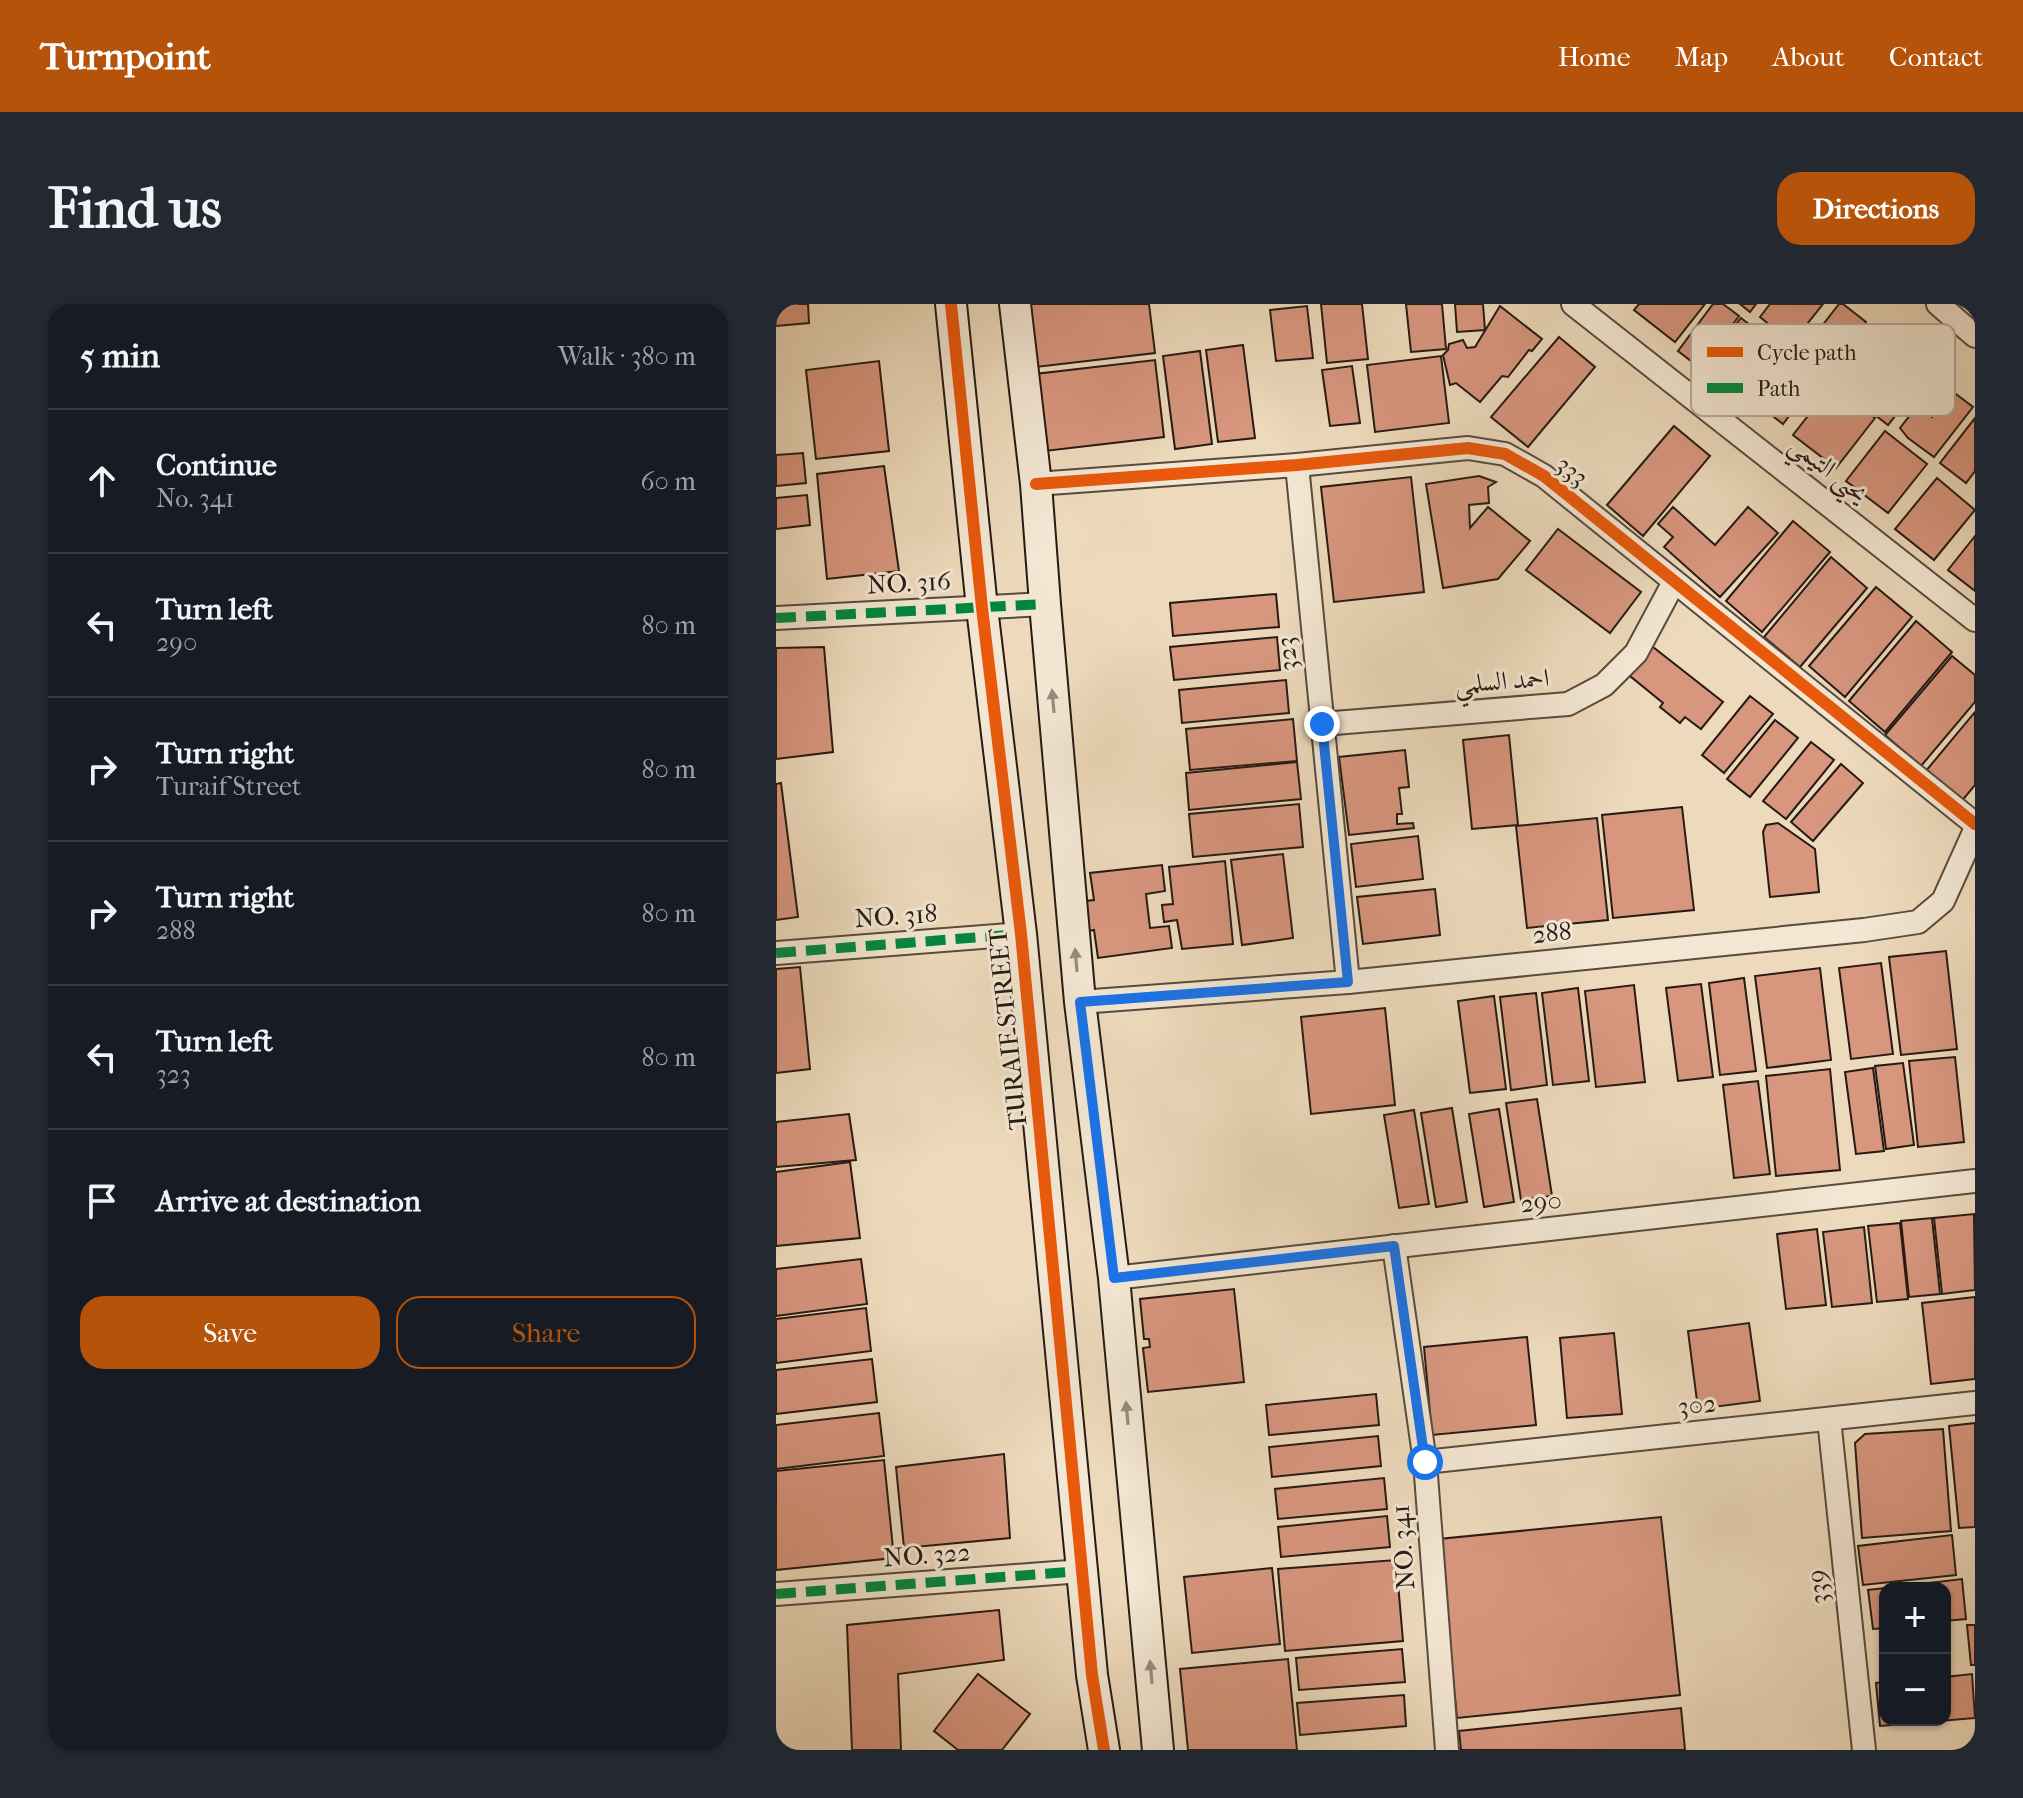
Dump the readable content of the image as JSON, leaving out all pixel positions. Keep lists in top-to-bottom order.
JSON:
{
  "streets": {
    "street": [
      "يحيى التيمي",
      "333",
      "NO. 316",
      "323",
      "احمد السلمي",
      "NO. 318",
      "288",
      "TURAIF STREET",
      "290",
      "302",
      "NO. 341",
      "NO. 322",
      "339"
    ]
  },
  "crossings": [
    ["333", "323"],
    ["333", "احمد السلمي"],
    ["333", "288"],
    ["NO. 316", "TURAIF STREET"],
    ["323", "احمد السلمي"],
    ["323", "288"],
    ["NO. 318", "TURAIF STREET"],
    ["TURAIF STREET", "NO. 322"],
    ["290", "NO. 341"],
    ["302", "NO. 341"],
    ["302", "339"]
  ],
  "legend": ["Cycle path", "Path"],
  "page": {
    "header": "Turnpoint",
    "nav": [
      "Home",
      "Map",
      "About",
      "Contact"
    ],
    "buttons": [
      "Directions",
      ["Save", "Share"]
    ],
    "title": "Find us",
    "heading": ["5 min", "Walk · 380 m"],
    "list": [
      ["Continue", "No. 341", "60 m"],
      ["Turn left", "290", "80 m"],
      ["Turn right", "Turaif Street", "80 m"],
      ["Turn right", "288", "80 m"],
      ["Turn left", "323", "80 m"],
      "Arrive at destination"
    ],
    "map_buttons": ["+", "−"]
  }
}
